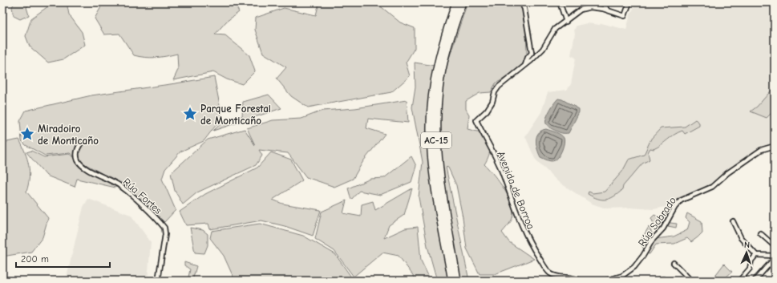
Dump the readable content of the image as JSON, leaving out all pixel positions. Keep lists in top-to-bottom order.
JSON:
{
  "streets": {
    "highway": ["AC-15"],
    "street": ["Avenida de Borroa", "Rúa Fortes", "Rúa Sobrado"]
  },
  "places": {
    "place": ["Parque Forestal de Monticaño", "Miradoiro de Monticaño"]
  },
  "scale_bar": "200 m",
  "north": "top"
}
